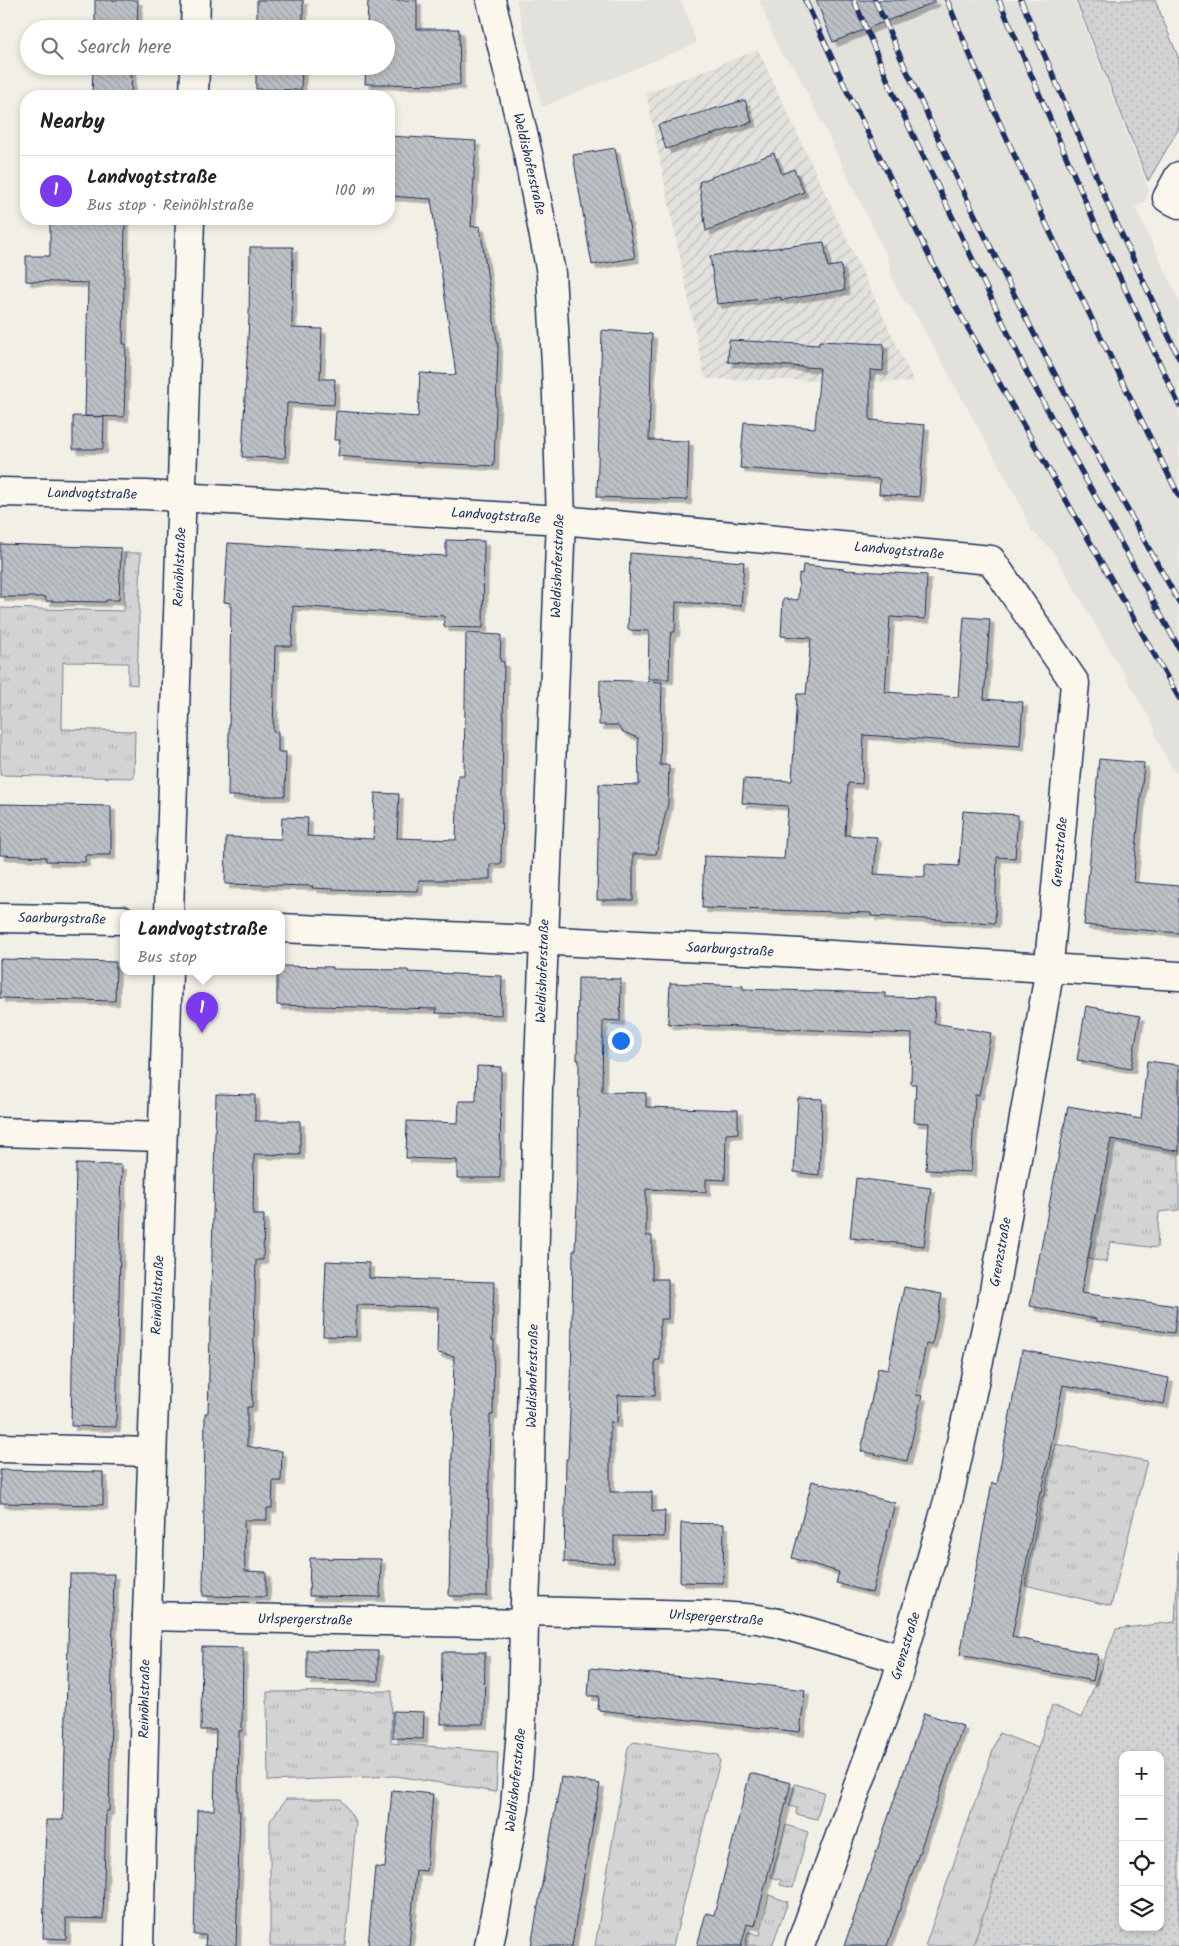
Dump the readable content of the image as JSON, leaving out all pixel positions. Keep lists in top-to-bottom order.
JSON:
{
  "streets": {
    "street": [
      "Weldishoferstraße",
      "Landvogtstraße",
      "Reinöhlstraße",
      "Grenzstraße",
      "Saarburgstraße",
      "Urlspergerstraße"
    ]
  },
  "crossings": [
    ["Weldishoferstraße", "Landvogtstraße"],
    ["Weldishoferstraße", "Saarburgstraße"],
    ["Weldishoferstraße", "Urlspergerstraße"],
    ["Landvogtstraße", "Reinöhlstraße"],
    ["Landvogtstraße", "Grenzstraße"],
    ["Reinöhlstraße", "Urlspergerstraße"],
    ["Grenzstraße", "Saarburgstraße"],
    ["Grenzstraße", "Urlspergerstraße"]
  ],
  "page": {
    "search": "Search here",
    "heading": "Nearby",
    "list": [
      {
        "mark": "1",
        "name": "Landvogtstraße",
        "note": "Bus stop · Reinöhlstraße",
        "value": "100 m"
      }
    ],
    "popup": ["Landvogtstraße", "Bus stop"],
    "pins": "1",
    "map_buttons": ["+", "−"]
  }
}
